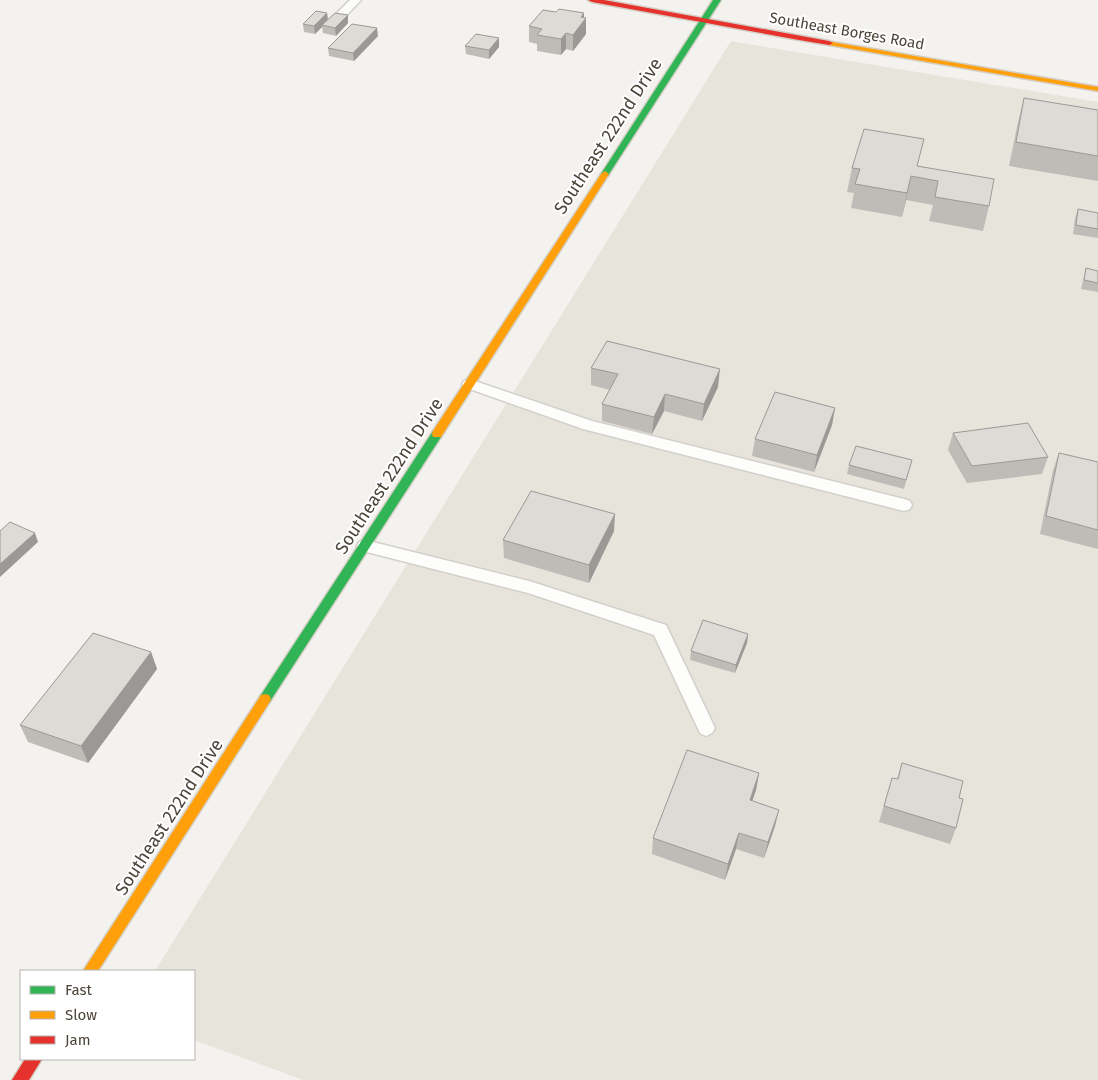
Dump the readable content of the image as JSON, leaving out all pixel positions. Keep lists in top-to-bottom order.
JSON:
{
  "streets": {
    "main road": ["Southeast Borges Road", "Southeast 222nd Drive"]
  },
  "crossings": [
    ["Southeast Borges Road", "Southeast 222nd Drive"]
  ],
  "legend": ["Fast", "Slow", "Jam"]
}
